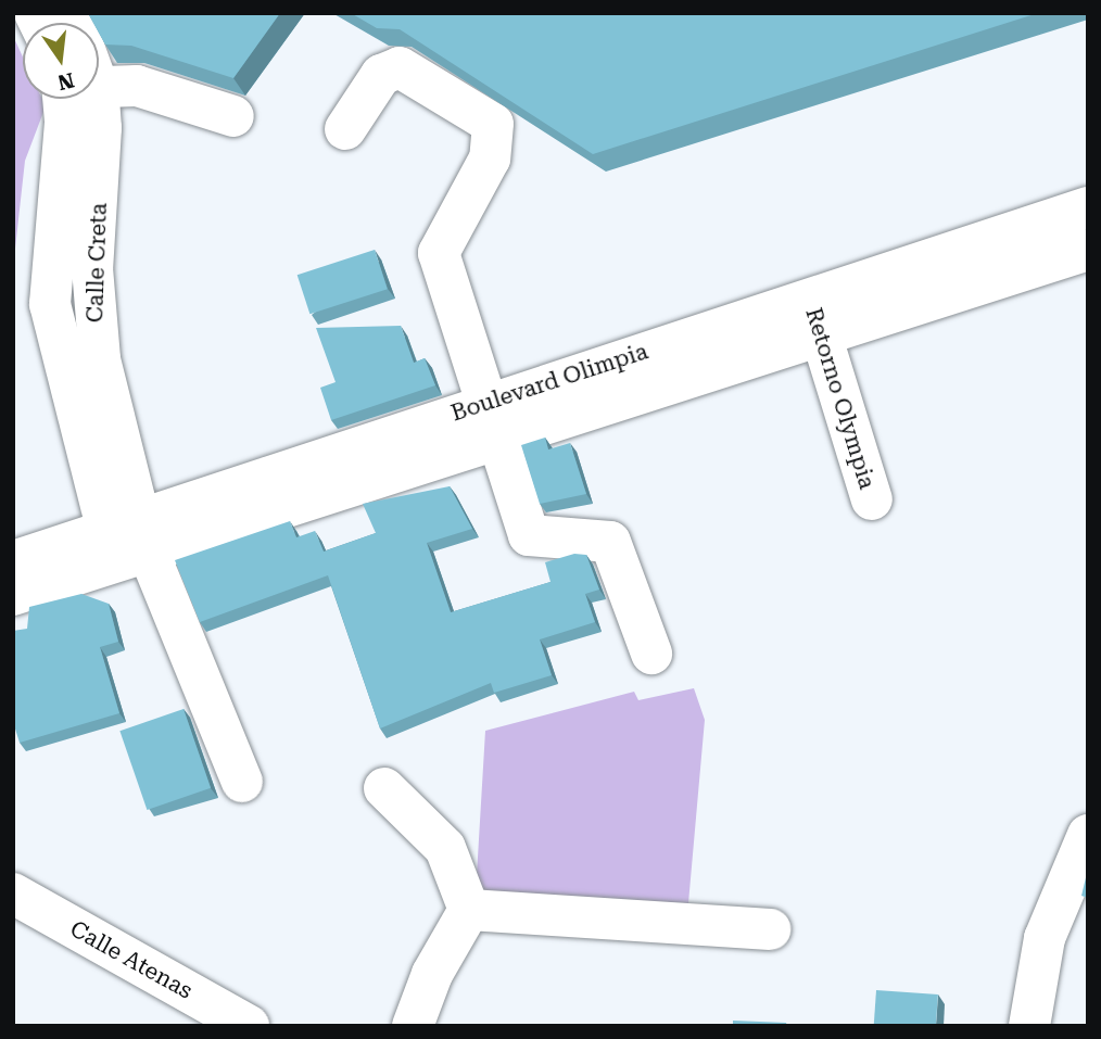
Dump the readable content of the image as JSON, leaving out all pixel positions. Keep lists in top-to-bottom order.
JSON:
{
  "streets": {
    "street": [
      "Calle Creta",
      "Boulevard Olimpia",
      "Retorno Olympia",
      "Calle Atenas"
    ]
  },
  "crossings": [
    ["Calle Creta", "Boulevard Olimpia"],
    ["Boulevard Olimpia", "Retorno Olympia"]
  ],
  "north": "bottom"
}
